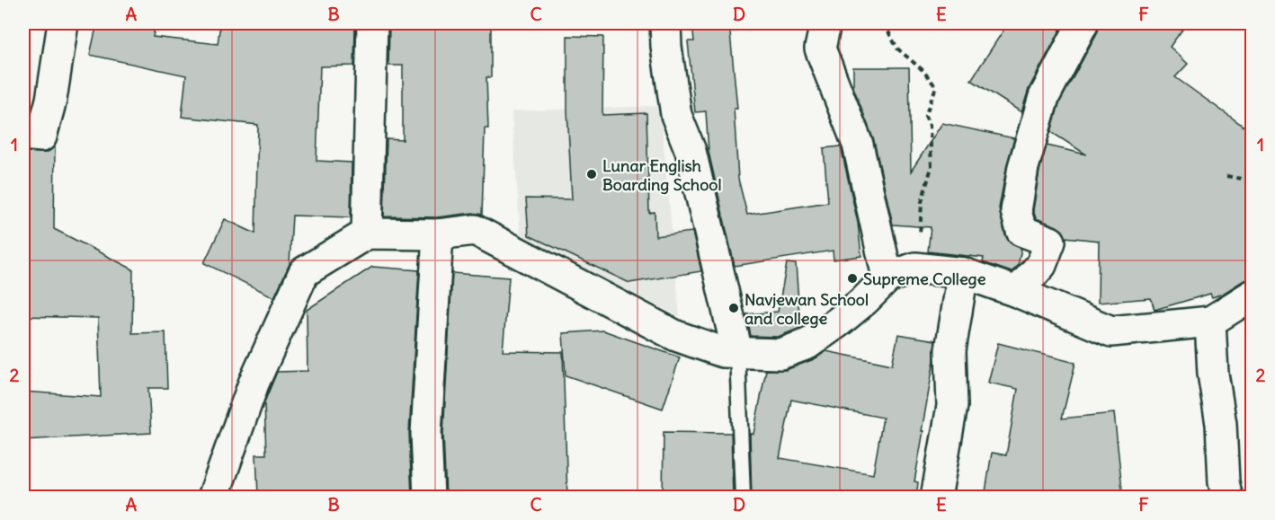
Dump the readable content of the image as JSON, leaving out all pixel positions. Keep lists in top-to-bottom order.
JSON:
{
  "places": ["Lunar English Boarding School", "Supreme College", "Navjewan School and college"],
  "grid": {
    "columns": [
      "A",
      "B",
      "C",
      "D",
      "E",
      "F"
    ],
    "rows": ["1", "2"]
  }
}
